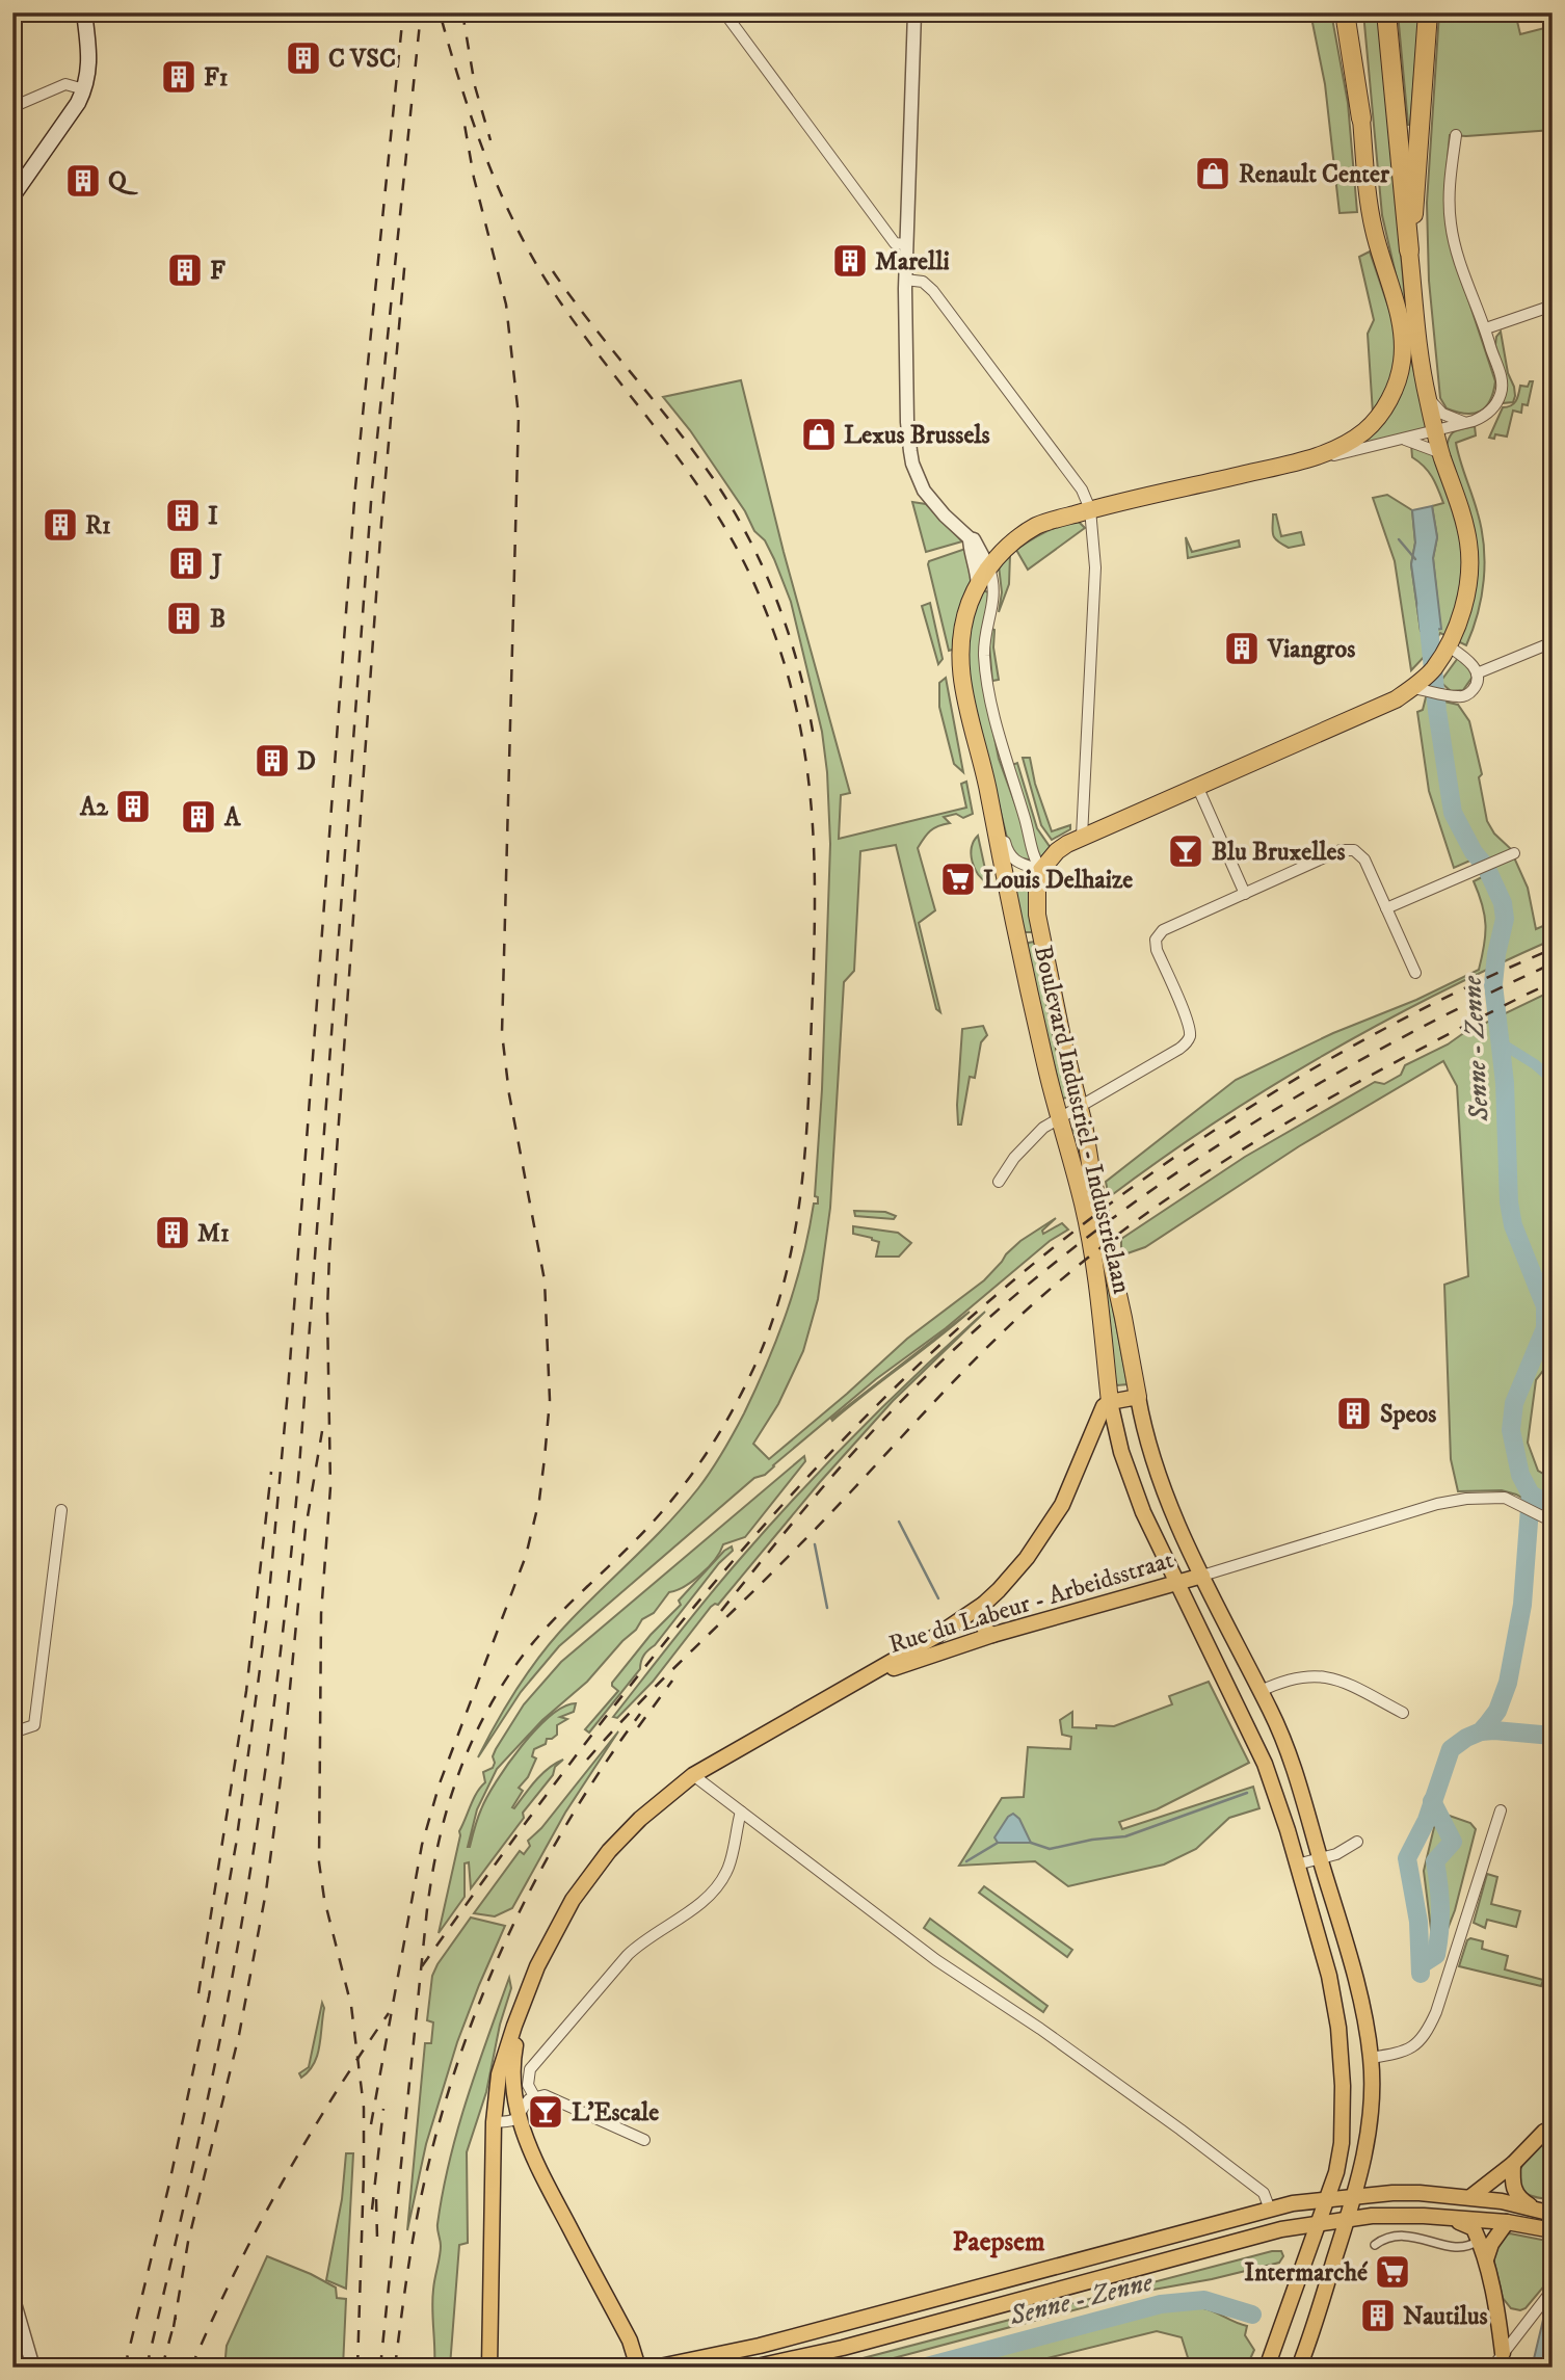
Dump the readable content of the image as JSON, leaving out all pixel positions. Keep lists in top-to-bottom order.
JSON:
{
  "streets": {
    "highway": ["Boulevard Industriel - Industrielaan"],
    "main road": ["Rue du Labeur - Arbeidsstraat"]
  },
  "crossings": [
    ["Boulevard Industriel - Industrielaan", "Rue du Labeur - Arbeidsstraat"]
  ],
  "districts": ["Paepsem"],
  "water": ["Senne - Zenne"],
  "places": {
    "building": [
      "C VSC",
      "F1",
      "Q",
      "Marelli",
      "F",
      "I",
      "R1",
      "J",
      "B",
      "Viangros",
      "D",
      "A2",
      "A",
      "M1",
      "Speos",
      "Nautilus"
    ],
    "shop": ["Renault Center", "Lexus Brussels"],
    "bar": ["Blu Bruxelles", "L'Escale"],
    "supermarket": ["Louis Delhaize", "Intermarché"]
  }
}
